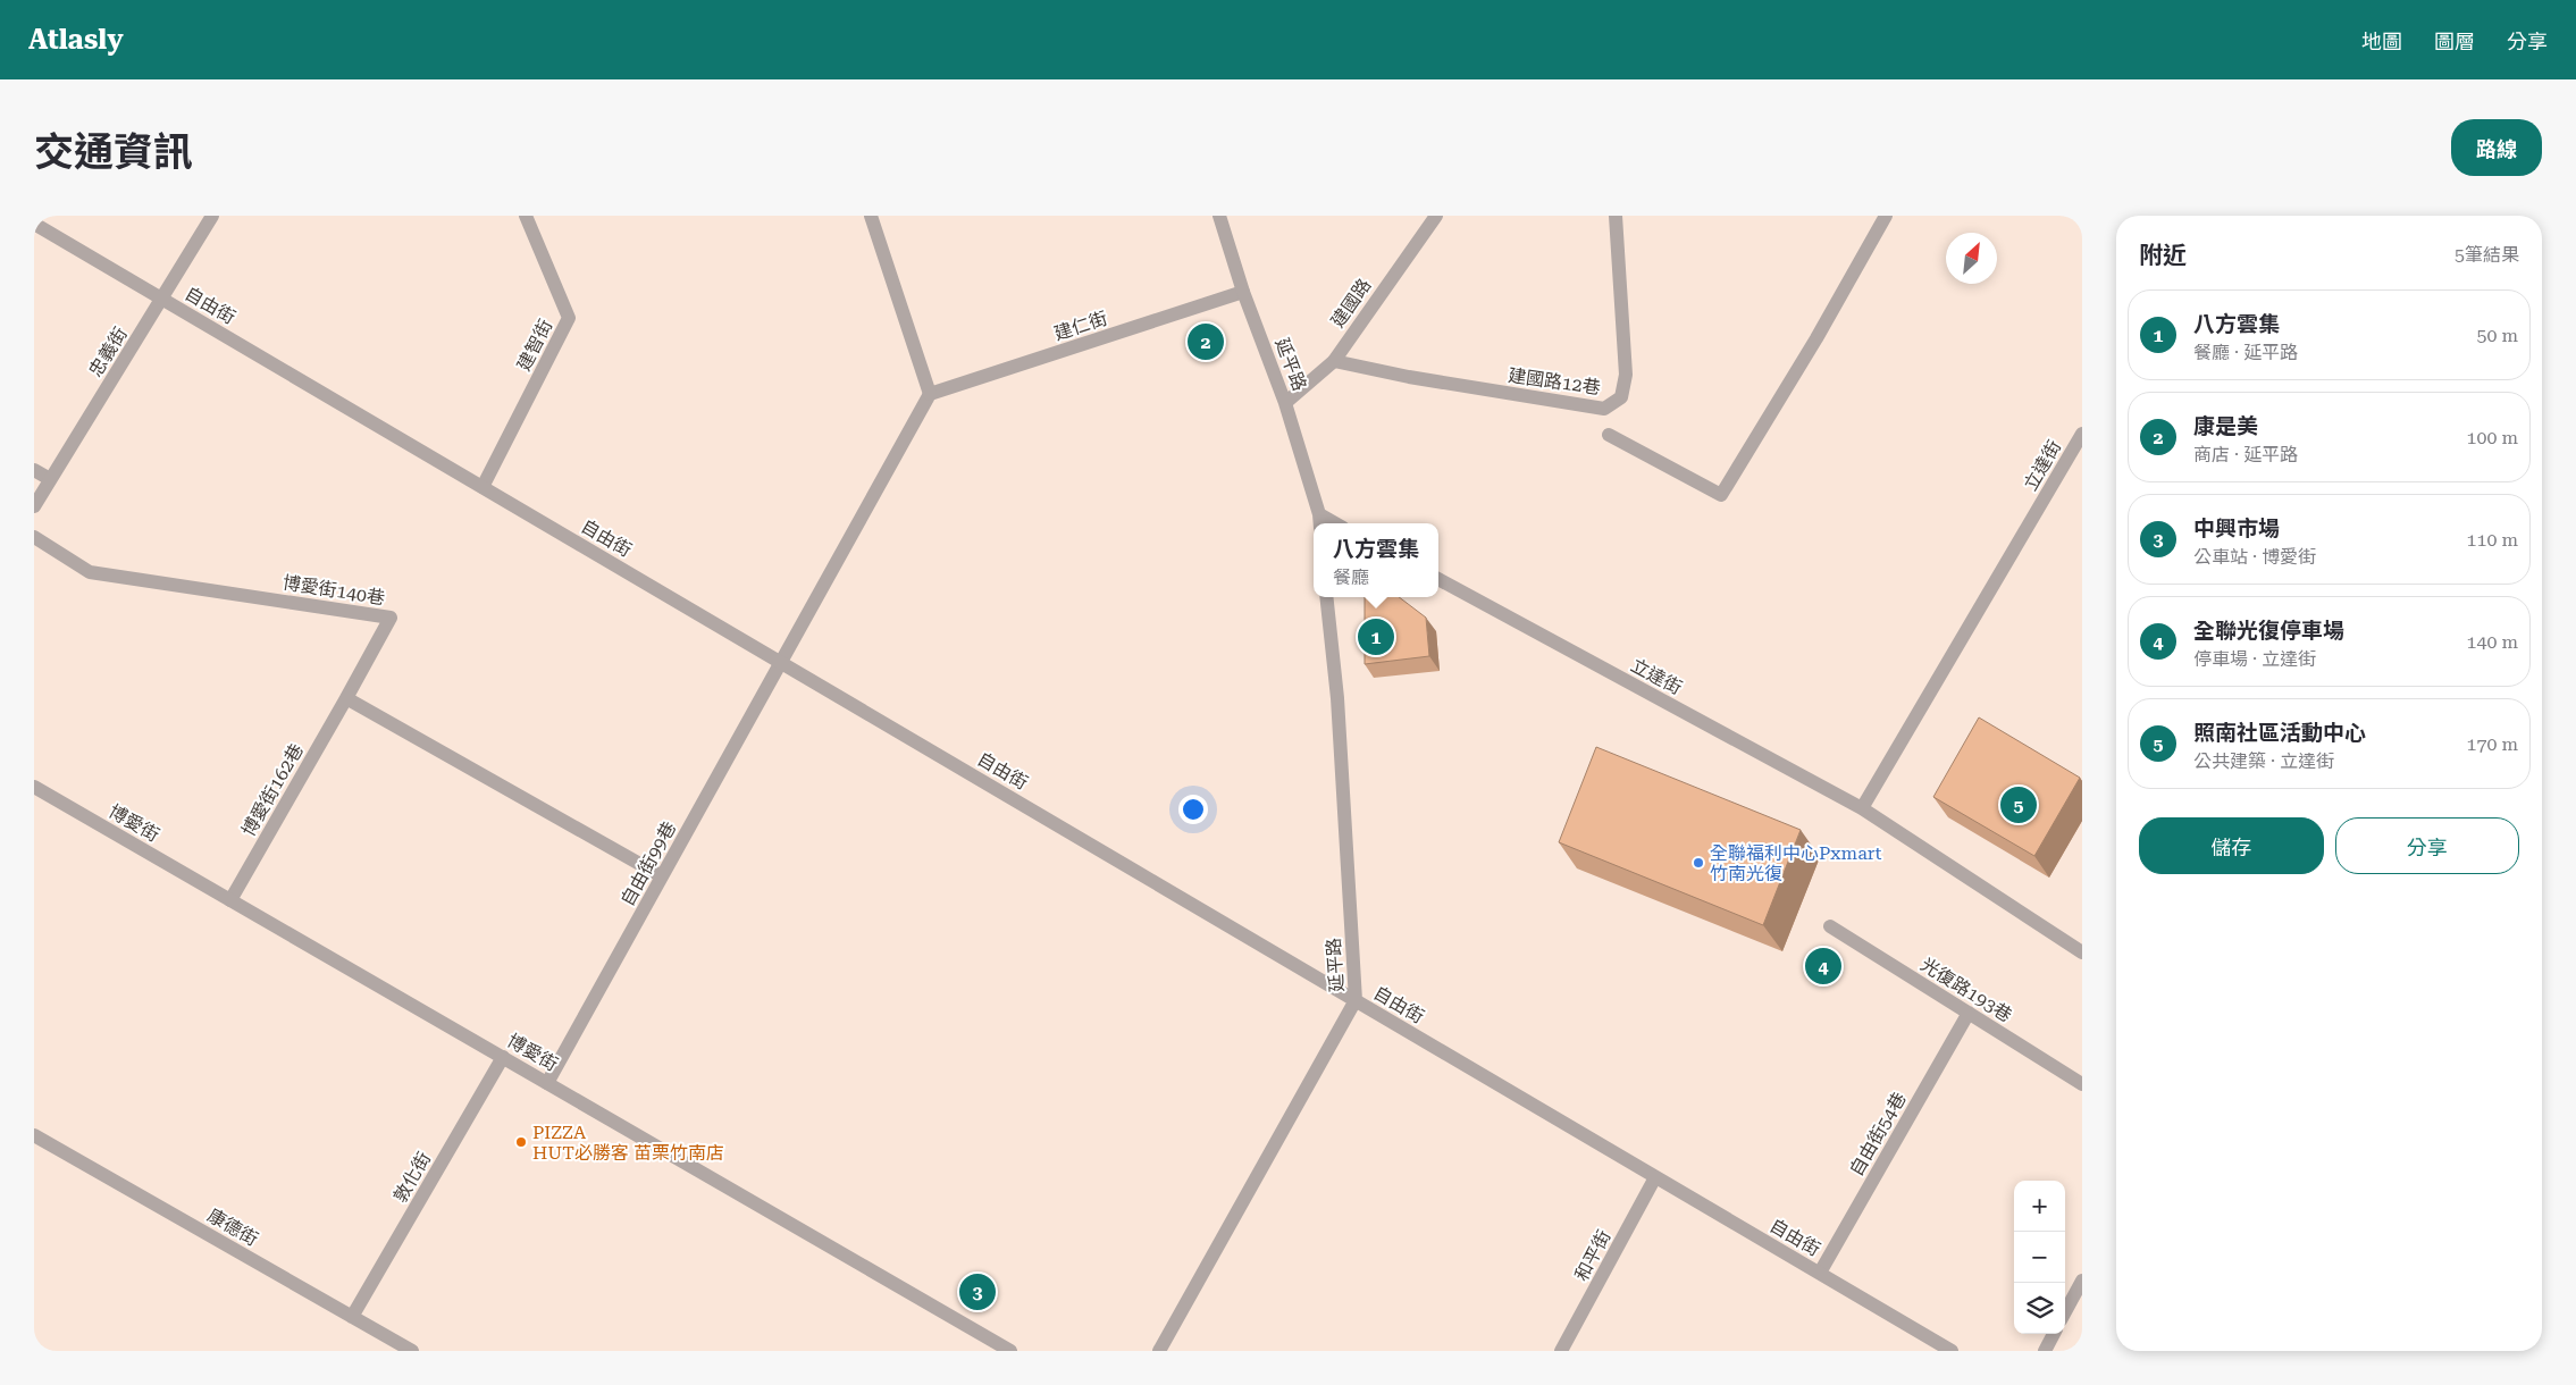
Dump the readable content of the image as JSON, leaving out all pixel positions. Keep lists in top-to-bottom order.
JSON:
{
  "streets": {
    "street": [
      "建國路",
      "自由街",
      "建仁街",
      "建智街",
      "忠義街",
      "延平路",
      "建國路12巷",
      "立達街",
      "博愛街140巷",
      "博愛街162巷",
      "博愛街",
      "自由街99巷",
      "光復路193巷",
      "自由街54巷",
      "敦化街",
      "康德街",
      "和平街"
    ]
  },
  "crossings": [
    ["建國路", "延平路"],
    ["建國路", "建國路12巷"],
    ["自由街", "建智街"],
    ["自由街", "忠義街"],
    ["自由街", "延平路"],
    ["自由街", "自由街99巷"],
    ["自由街", "自由街54巷"],
    ["自由街", "和平街"],
    ["建仁街", "延平路"],
    ["博愛街140巷", "博愛街162巷"],
    ["博愛街162巷", "博愛街"],
    ["博愛街", "自由街99巷"],
    ["博愛街", "敦化街"],
    ["光復路193巷", "自由街54巷"],
    ["敦化街", "康德街"]
  ],
  "places": ["全聯福利中心Pxmart 竹南光復", "PIZZA HUT必勝客 苗栗竹南店"],
  "north": "top right",
  "page": {
    "header": "Atlasly",
    "nav": ["地圖", "圖層", "分享"],
    "title": "交通資訊",
    "buttons": [
      "路線",
      ["儲存", "分享"]
    ],
    "heading": ["附近", "5筆結果"],
    "list": [
      {
        "mark": "1",
        "name": "八方雲集",
        "note": "餐廳 · 延平路",
        "value": "50 m"
      },
      {
        "mark": "2",
        "name": "康是美",
        "note": "商店 · 延平路",
        "value": "100 m"
      },
      {
        "mark": "3",
        "name": "中興市場",
        "note": "公車站 · 博愛街",
        "value": "110 m"
      },
      {
        "mark": "4",
        "name": "全聯光復停車場",
        "note": "停車場 · 立達街",
        "value": "140 m"
      },
      {
        "mark": "5",
        "name": "照南社區活動中心",
        "note": "公共建築 · 立達街",
        "value": "170 m"
      }
    ],
    "pins": [
      "2",
      "1",
      "5",
      "4",
      "3"
    ],
    "popup": ["八方雲集", "餐廳"],
    "map_buttons": ["+", "−"]
  }
}
